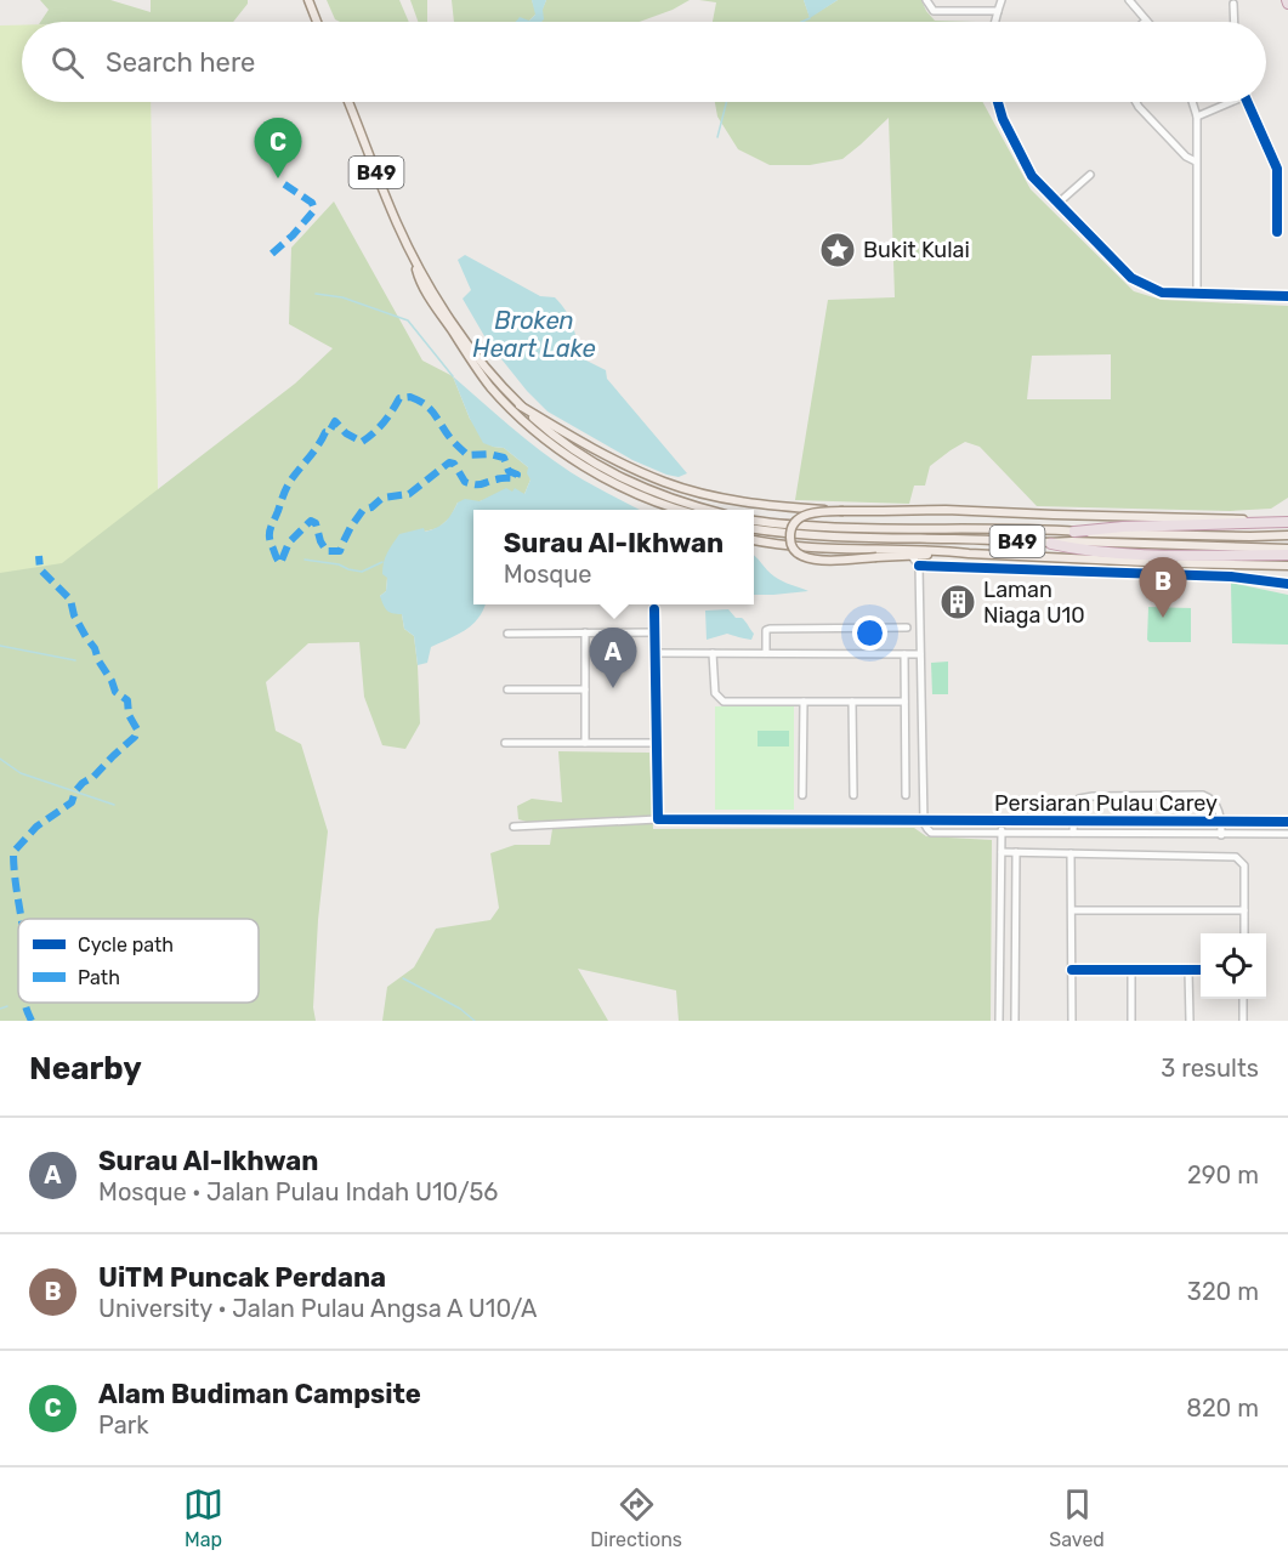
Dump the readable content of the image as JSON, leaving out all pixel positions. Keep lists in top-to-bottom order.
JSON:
{
  "streets": {
    "main road": ["B49"],
    "street": ["Persiaran Pulau Carey"]
  },
  "water": ["Broken Heart Lake"],
  "places": {
    "place": ["Bukit Kulai"],
    "building": ["Laman Niaga U10"]
  },
  "legend": ["Cycle path", "Path"],
  "page": {
    "search": "Search here",
    "pins": ["C", "B", "A"],
    "popup": ["Surau Al-Ikhwan", "Mosque"],
    "heading": ["Nearby", "3 results"],
    "list": [
      {
        "mark": "A",
        "name": "Surau Al-Ikhwan",
        "note": "Mosque · Jalan Pulau Indah U10/56",
        "value": "290 m"
      },
      {
        "mark": "B",
        "name": "UiTM Puncak Perdana",
        "note": "University · Jalan Pulau Angsa A U10/A",
        "value": "320 m"
      },
      {
        "mark": "C",
        "name": "Alam Budiman Campsite",
        "note": "Park",
        "value": "820 m"
      }
    ],
    "nav": ["Map", "Directions", "Saved"]
  }
}
